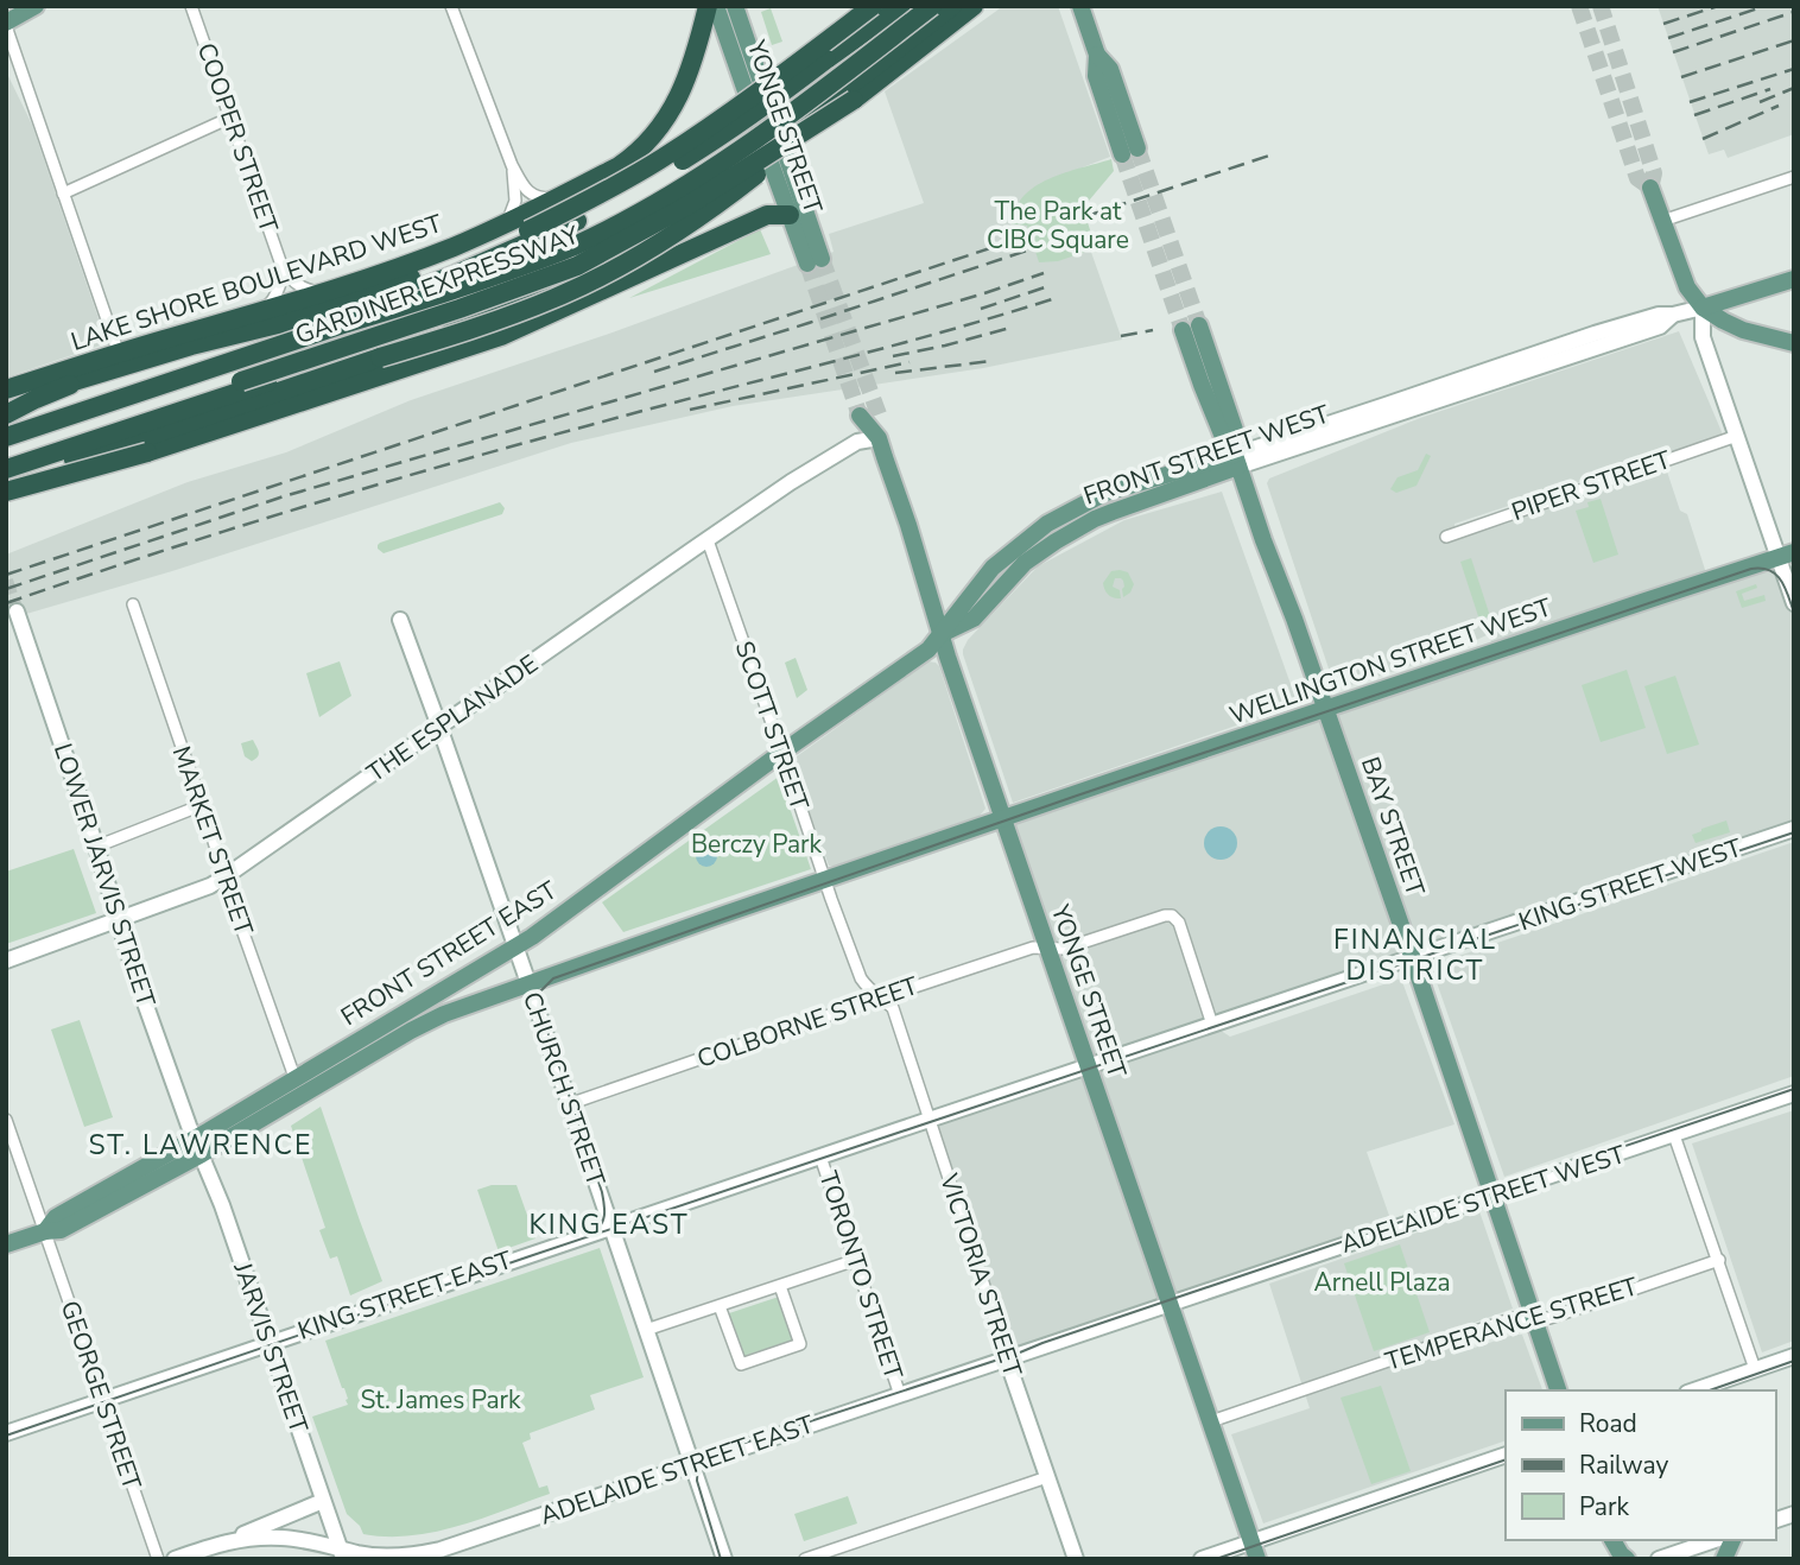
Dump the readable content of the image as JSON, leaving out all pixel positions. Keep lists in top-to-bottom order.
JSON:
{
  "streets": {
    "highway": ["LAKE SHORE BOULEVARD WEST", "GARDINER EXPRESSWAY"],
    "main road": [
      "YONGE STREET",
      "FRONT STREET WEST",
      "WELLINGTON STREET WEST",
      "THE ESPLANADE",
      "BAY STREET",
      "LOWER JARVIS STREET",
      "KING STREET WEST",
      "FRONT STREET EAST",
      "CHURCH STREET",
      "ADELAIDE STREET WEST",
      "VICTORIA STREET",
      "KING STREET EAST",
      "JARVIS STREET",
      "ADELAIDE STREET EAST"
    ],
    "street": [
      "COOPER STREET",
      "PIPER STREET",
      "SCOTT STREET",
      "MARKET STREET",
      "COLBORNE STREET",
      "TORONTO STREET",
      "TEMPERANCE STREET",
      "GEORGE STREET"
    ]
  },
  "crossings": [
    ["YONGE STREET", "FRONT STREET WEST"],
    ["YONGE STREET", "WELLINGTON STREET WEST"],
    ["YONGE STREET", "THE ESPLANADE"],
    ["YONGE STREET", "KING STREET WEST"],
    ["YONGE STREET", "FRONT STREET EAST"],
    ["YONGE STREET", "COLBORNE STREET"],
    ["YONGE STREET", "ADELAIDE STREET WEST"],
    ["YONGE STREET", "KING STREET EAST"],
    ["YONGE STREET", "TEMPERANCE STREET"],
    ["YONGE STREET", "ADELAIDE STREET EAST"],
    ["FRONT STREET WEST", "BAY STREET"],
    ["FRONT STREET WEST", "FRONT STREET EAST"],
    ["WELLINGTON STREET WEST", "SCOTT STREET"],
    ["WELLINGTON STREET WEST", "BAY STREET"],
    ["WELLINGTON STREET WEST", "FRONT STREET EAST"],
    ["THE ESPLANADE", "SCOTT STREET"],
    ["THE ESPLANADE", "MARKET STREET"],
    ["THE ESPLANADE", "LOWER JARVIS STREET"],
    ["THE ESPLANADE", "CHURCH STREET"],
    ["SCOTT STREET", "FRONT STREET EAST"],
    ["SCOTT STREET", "COLBORNE STREET"],
    ["SCOTT STREET", "VICTORIA STREET"],
    ["BAY STREET", "KING STREET WEST"],
    ["BAY STREET", "ADELAIDE STREET WEST"],
    ["BAY STREET", "TEMPERANCE STREET"],
    ["MARKET STREET", "FRONT STREET EAST"],
    ["LOWER JARVIS STREET", "FRONT STREET EAST"],
    ["LOWER JARVIS STREET", "JARVIS STREET"],
    ["KING STREET WEST", "COLBORNE STREET"],
    ["KING STREET WEST", "KING STREET EAST"],
    ["FRONT STREET EAST", "CHURCH STREET"],
    ["FRONT STREET EAST", "JARVIS STREET"],
    ["FRONT STREET EAST", "GEORGE STREET"],
    ["COLBORNE STREET", "CHURCH STREET"],
    ["COLBORNE STREET", "VICTORIA STREET"],
    ["CHURCH STREET", "KING STREET EAST"],
    ["CHURCH STREET", "ADELAIDE STREET EAST"],
    ["ADELAIDE STREET WEST", "ADELAIDE STREET EAST"],
    ["TORONTO STREET", "KING STREET EAST"],
    ["TORONTO STREET", "ADELAIDE STREET EAST"],
    ["VICTORIA STREET", "KING STREET EAST"],
    ["VICTORIA STREET", "ADELAIDE STREET EAST"],
    ["KING STREET EAST", "JARVIS STREET"],
    ["KING STREET EAST", "GEORGE STREET"],
    ["JARVIS STREET", "ADELAIDE STREET EAST"]
  ],
  "districts": ["FINANCIAL DISTRICT", "ST. LAWRENCE", "KING EAST"],
  "parks": [
    "The Park at CIBC Square",
    "Berczy Park",
    "Arnell Plaza",
    "St. James Park"
  ],
  "legend": ["Road", "Railway", "Park"]
}
